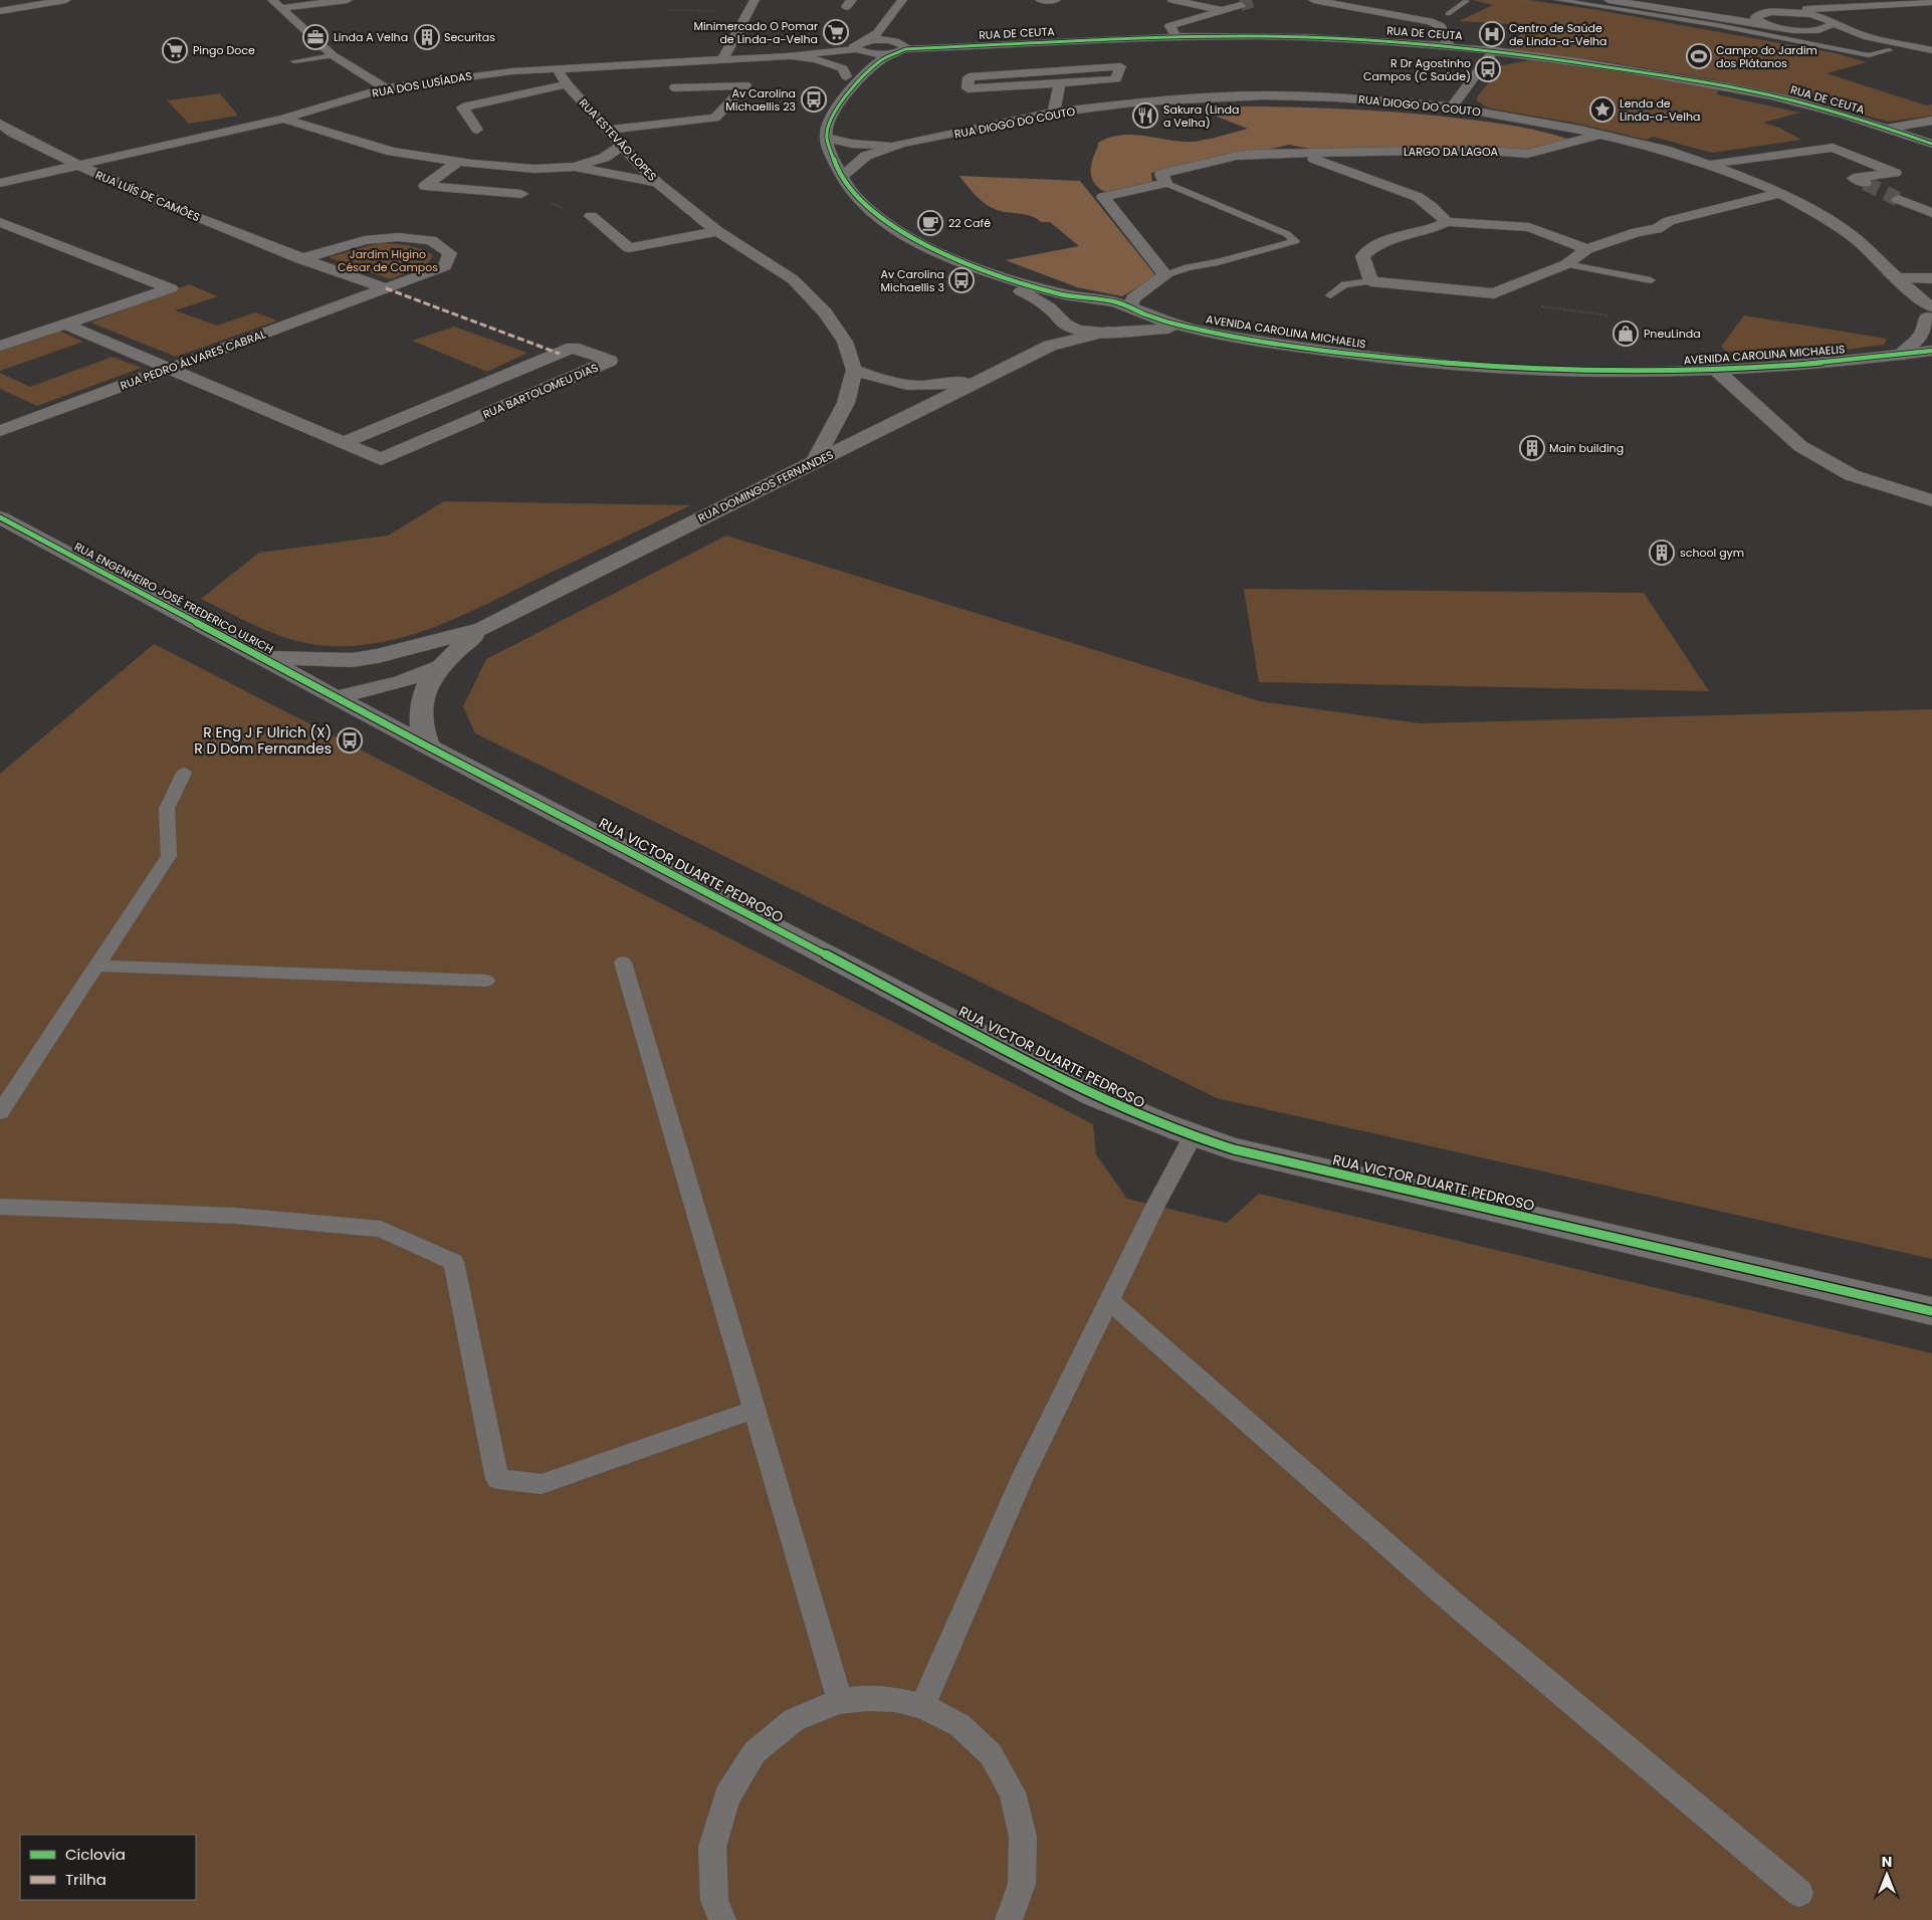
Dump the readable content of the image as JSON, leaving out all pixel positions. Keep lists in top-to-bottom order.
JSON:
{
  "streets": {
    "street": [
      "RUA DE CEUTA",
      "RUA DOS LUSÍADAS",
      "RUA DIOGO DO COUTO",
      "RUA ESTEVÃO LOPES",
      "LARGO DA LAGOA",
      "RUA LUÍS DE CAMÕES",
      "AVENIDA CAROLINA MICHAELIS",
      "RUA PEDRO ÁLVARES CABRAL",
      "RUA BARTOLOMEU DIAS",
      "RUA DOMINGOS FERNANDES",
      "RUA ENGENHEIRO JOSÉ FREDERICO ULRICH",
      "RUA VICTOR DUARTE PEDROSO"
    ]
  },
  "crossings": [
    ["RUA DOS LUSÍADAS", "RUA ESTEVÃO LOPES"],
    ["RUA DOS LUSÍADAS", "RUA LUÍS DE CAMÕES"],
    ["RUA DIOGO DO COUTO", "LARGO DA LAGOA"],
    ["RUA DIOGO DO COUTO", "AVENIDA CAROLINA MICHAELIS"],
    ["RUA LUÍS DE CAMÕES", "RUA PEDRO ÁLVARES CABRAL"],
    ["AVENIDA CAROLINA MICHAELIS", "RUA DOMINGOS FERNANDES"],
    ["RUA PEDRO ÁLVARES CABRAL", "RUA BARTOLOMEU DIAS"],
    ["RUA DOMINGOS FERNANDES", "RUA ENGENHEIRO JOSÉ FREDERICO ULRICH"],
    ["RUA DOMINGOS FERNANDES", "RUA VICTOR DUARTE PEDROSO"],
    ["RUA ENGENHEIRO JOSÉ FREDERICO ULRICH", "RUA VICTOR DUARTE PEDROSO"]
  ],
  "parks": ["Jardim Higino César de Campos"],
  "places": {
    "supermarket": ["Minimercado O Pomar de Linda-a-Velha", "Pingo Doce"],
    "hospital": ["Centro de Saúde de Linda-a-Velha"],
    "office": ["Linda A Velha"],
    "building": ["Securitas", "Main building", "school gym"],
    "sports": ["Campo do Jardim dos Plátanos"],
    "bus stop": [
      "R Dr Agostinho Campos (C Saúde)",
      "Av Carolina Michaellis 23",
      "Av Carolina Michaellis 3",
      "R Eng J F Ulrich (X) R D Dom Fernandes"
    ],
    "place": ["Lenda de Linda-a-Velha"],
    "restaurant": ["Sakura (Linda a Velha)"],
    "cafe": ["22 Café"],
    "shop": ["PneuLinda"]
  },
  "legend": ["Ciclovia", "Trilha"],
  "north": "top"
}
